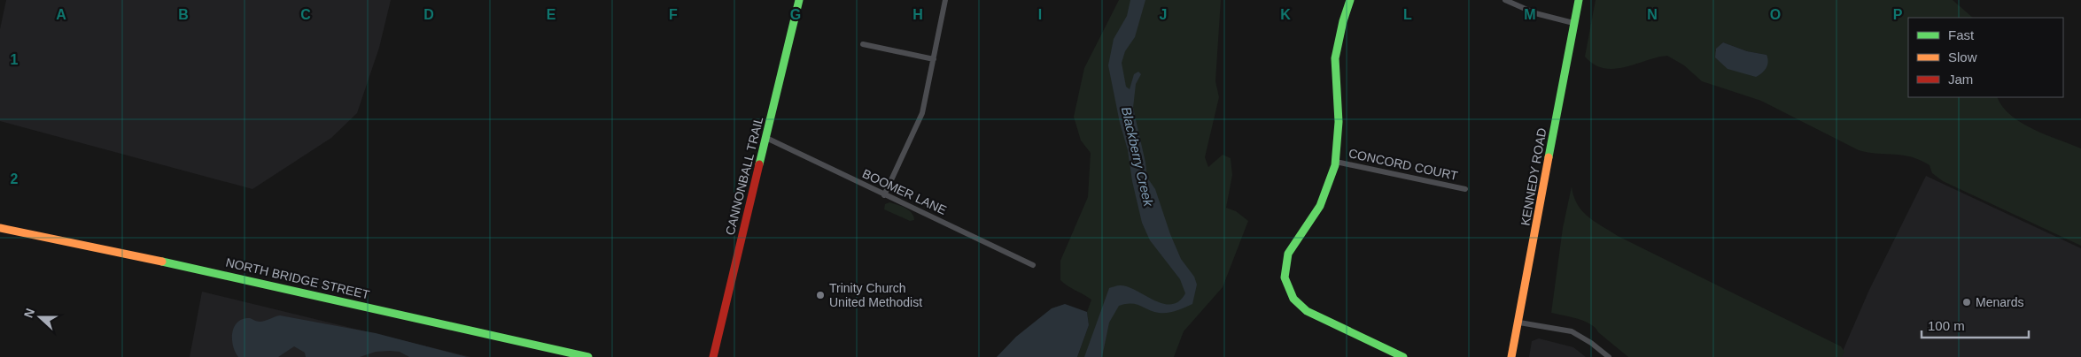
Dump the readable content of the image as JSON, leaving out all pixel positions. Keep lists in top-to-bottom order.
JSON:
{
  "streets": {
    "main road": ["CANNONBALL TRAIL", "KENNEDY ROAD", "NORTH BRIDGE STREET"],
    "street": ["CONCORD COURT", "BOOMER LANE"]
  },
  "crossings": [
    ["CANNONBALL TRAIL", "BOOMER LANE"]
  ],
  "water": ["Blackberry Creek"],
  "places": ["Trinity Church United Methodist", "Menards"],
  "legend": ["Fast", "Slow", "Jam"],
  "scale_bar": "100 m",
  "north": "left",
  "grid": {
    "columns": [
      "A",
      "B",
      "C",
      "D",
      "E",
      "F",
      "G",
      "H",
      "I",
      "J",
      "K",
      "L",
      "M",
      "N",
      "O",
      "P"
    ],
    "rows": ["1", "2"]
  }
}
